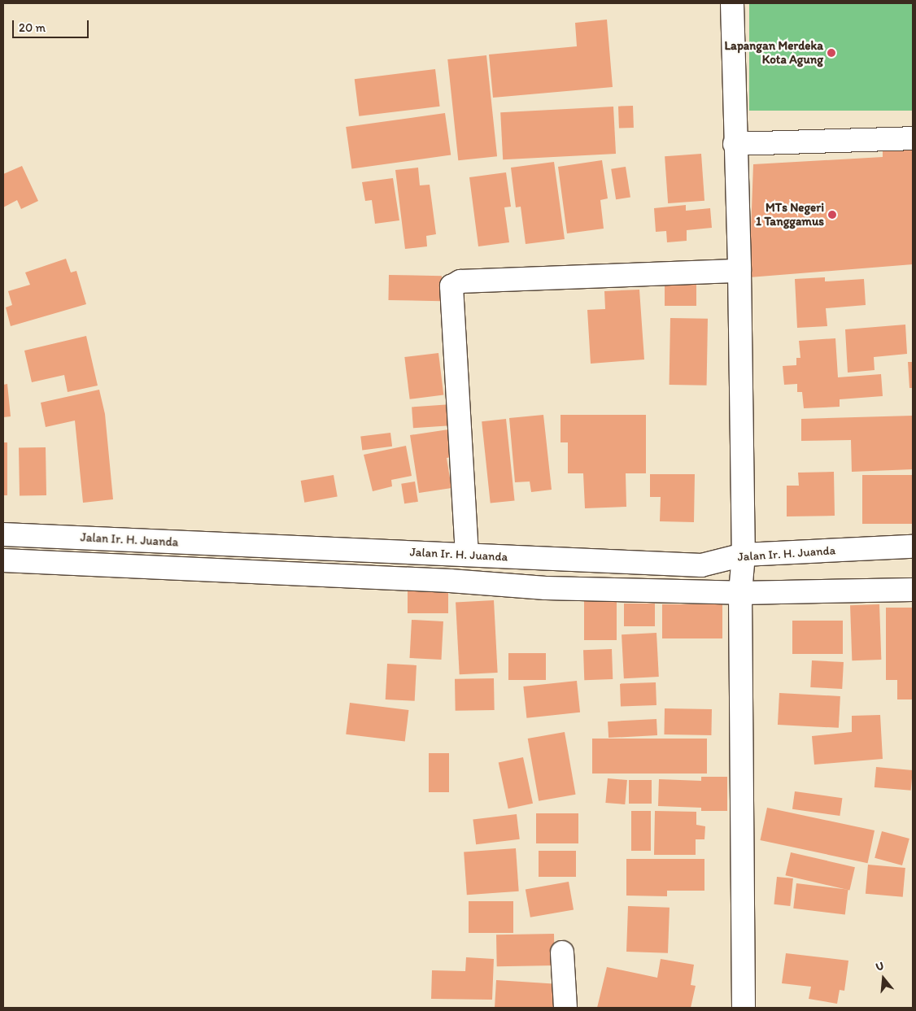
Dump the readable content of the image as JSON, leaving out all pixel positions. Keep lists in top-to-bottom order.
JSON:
{
  "streets": {
    "main road": ["Jalan Ir. H. Juanda"]
  },
  "places": ["Lapangan Merdeka Kota Agung", "MTs Negeri 1 Tanggamus"],
  "scale_bar": "20 m",
  "north": "top"
}
